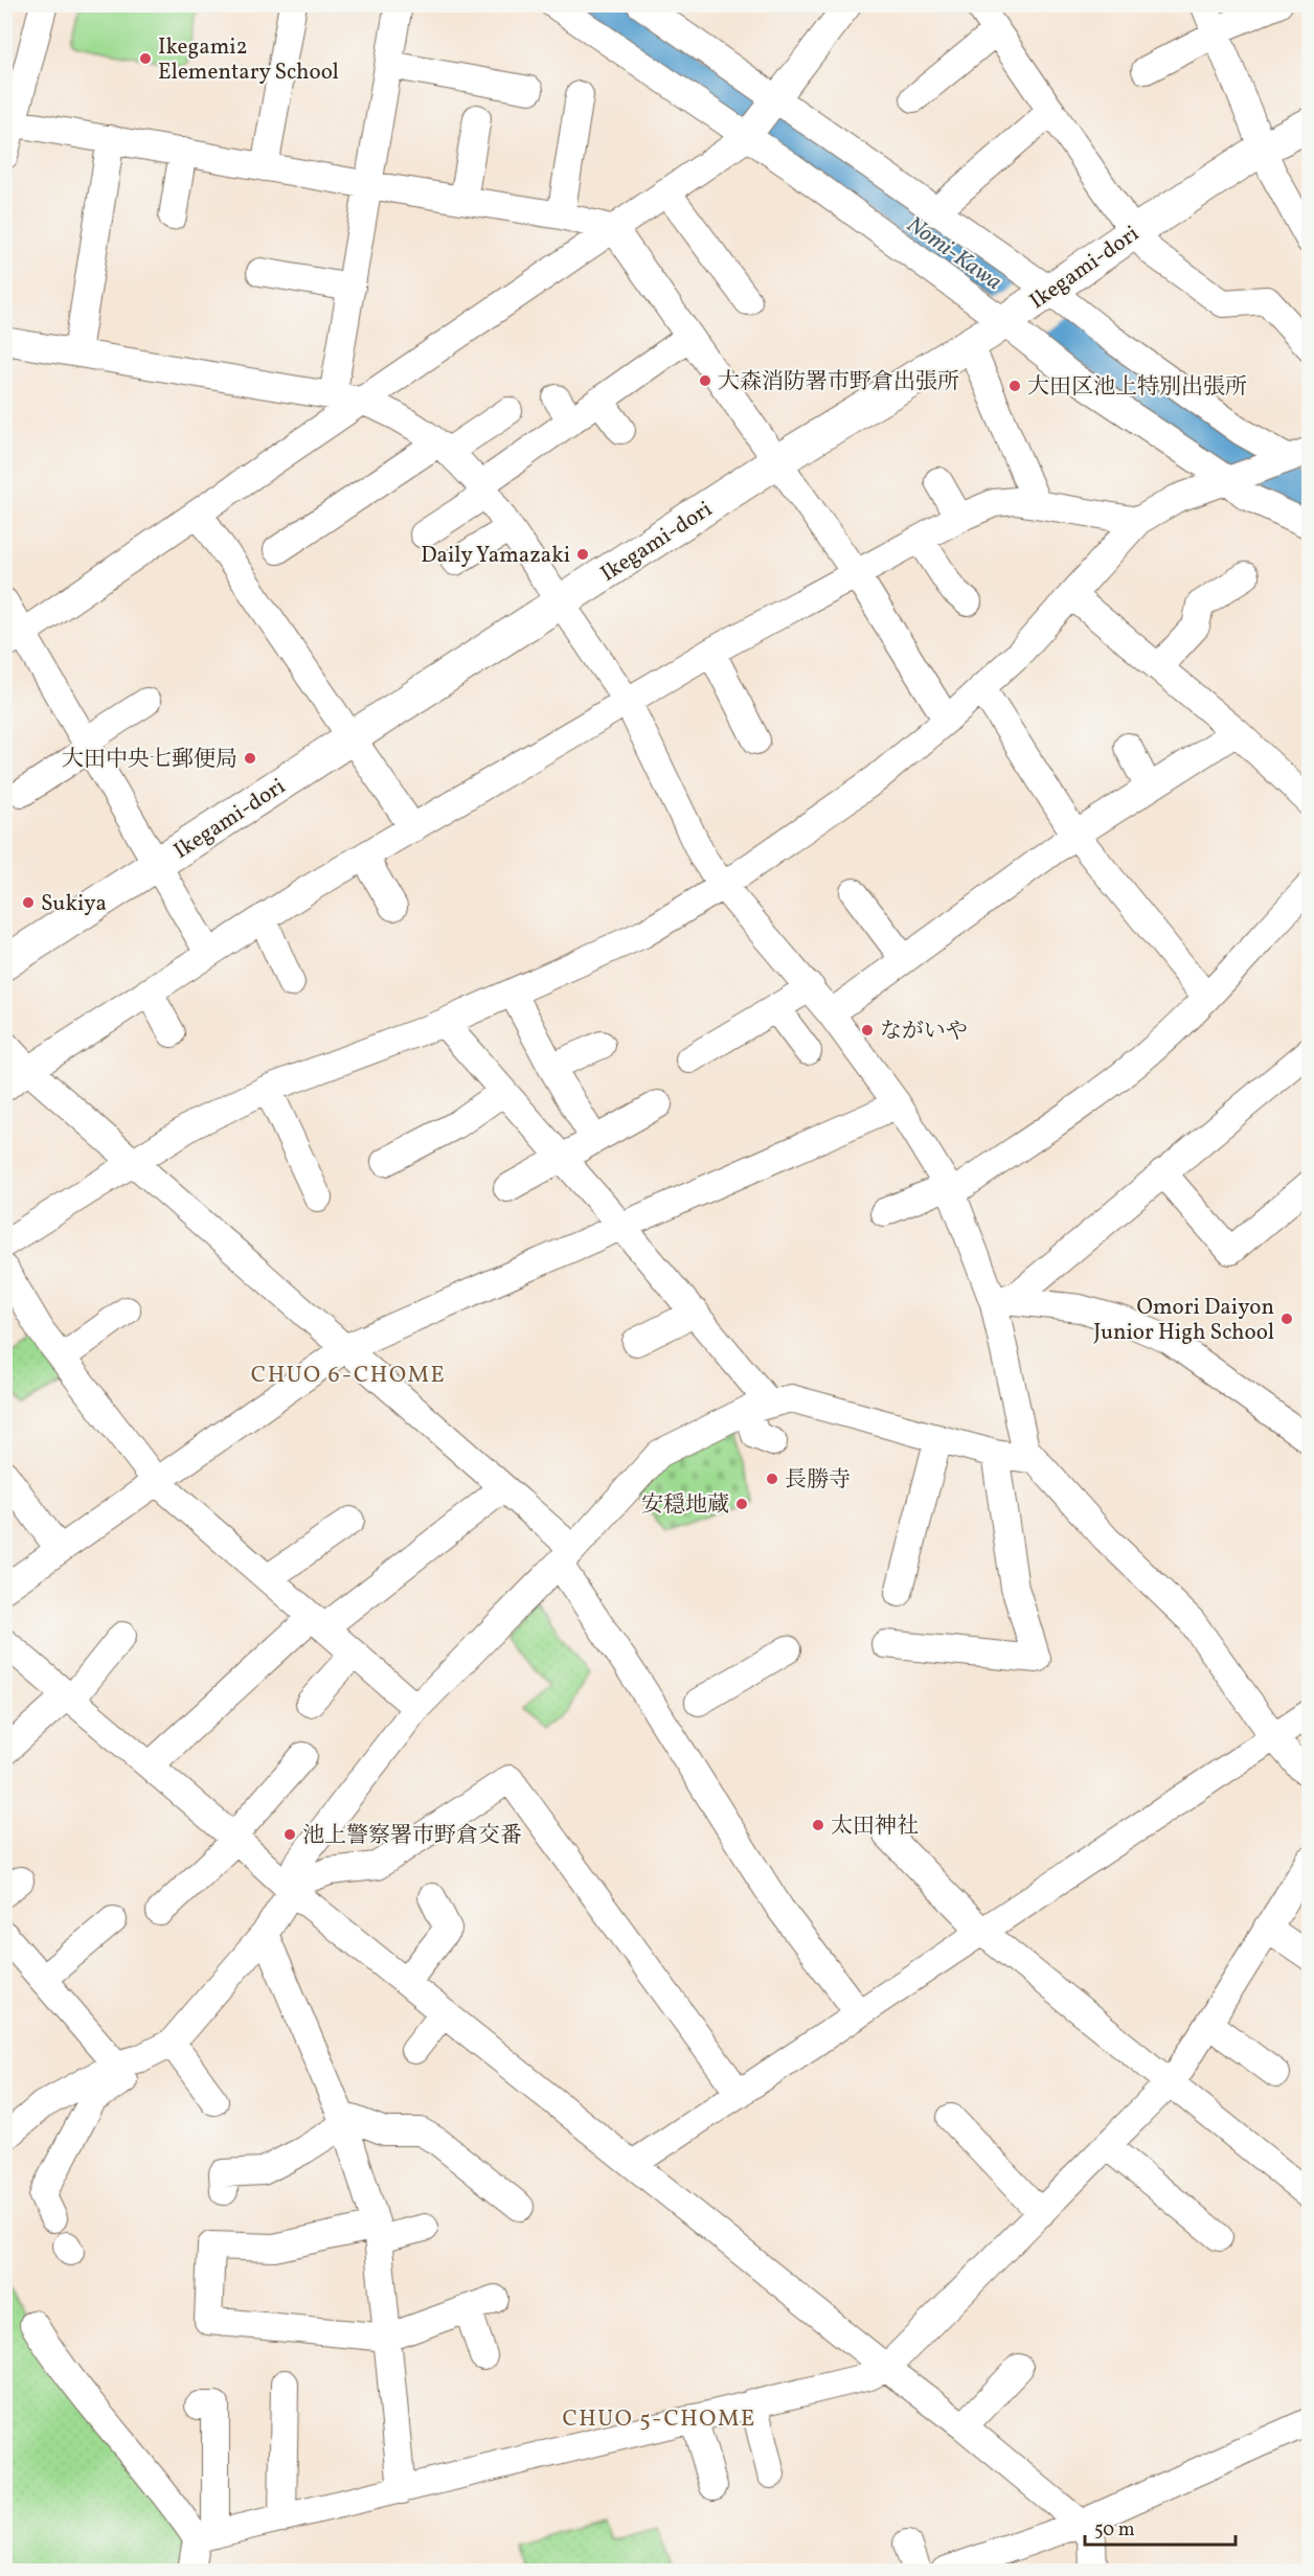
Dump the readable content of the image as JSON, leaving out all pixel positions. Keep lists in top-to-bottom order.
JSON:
{
  "streets": {
    "main road": ["Ikegami-dori"]
  },
  "districts": ["CHUO 6-CHOME", "CHUO 5-CHOME"],
  "water": ["Nomi-Kawa"],
  "places": [
    "Ikegami2 Elementary School",
    "大森消防署市野倉出張所",
    "大田区池上特別出張所",
    "Daily Yamazaki",
    "大田中央七郵便局",
    "Sukiya",
    "ながいや",
    "Omori Daiyon Junior High School",
    "長勝寺",
    "安穏地蔵",
    "太田神社",
    "池上警察署市野倉交番"
  ],
  "scale_bar": "50 m"
}
